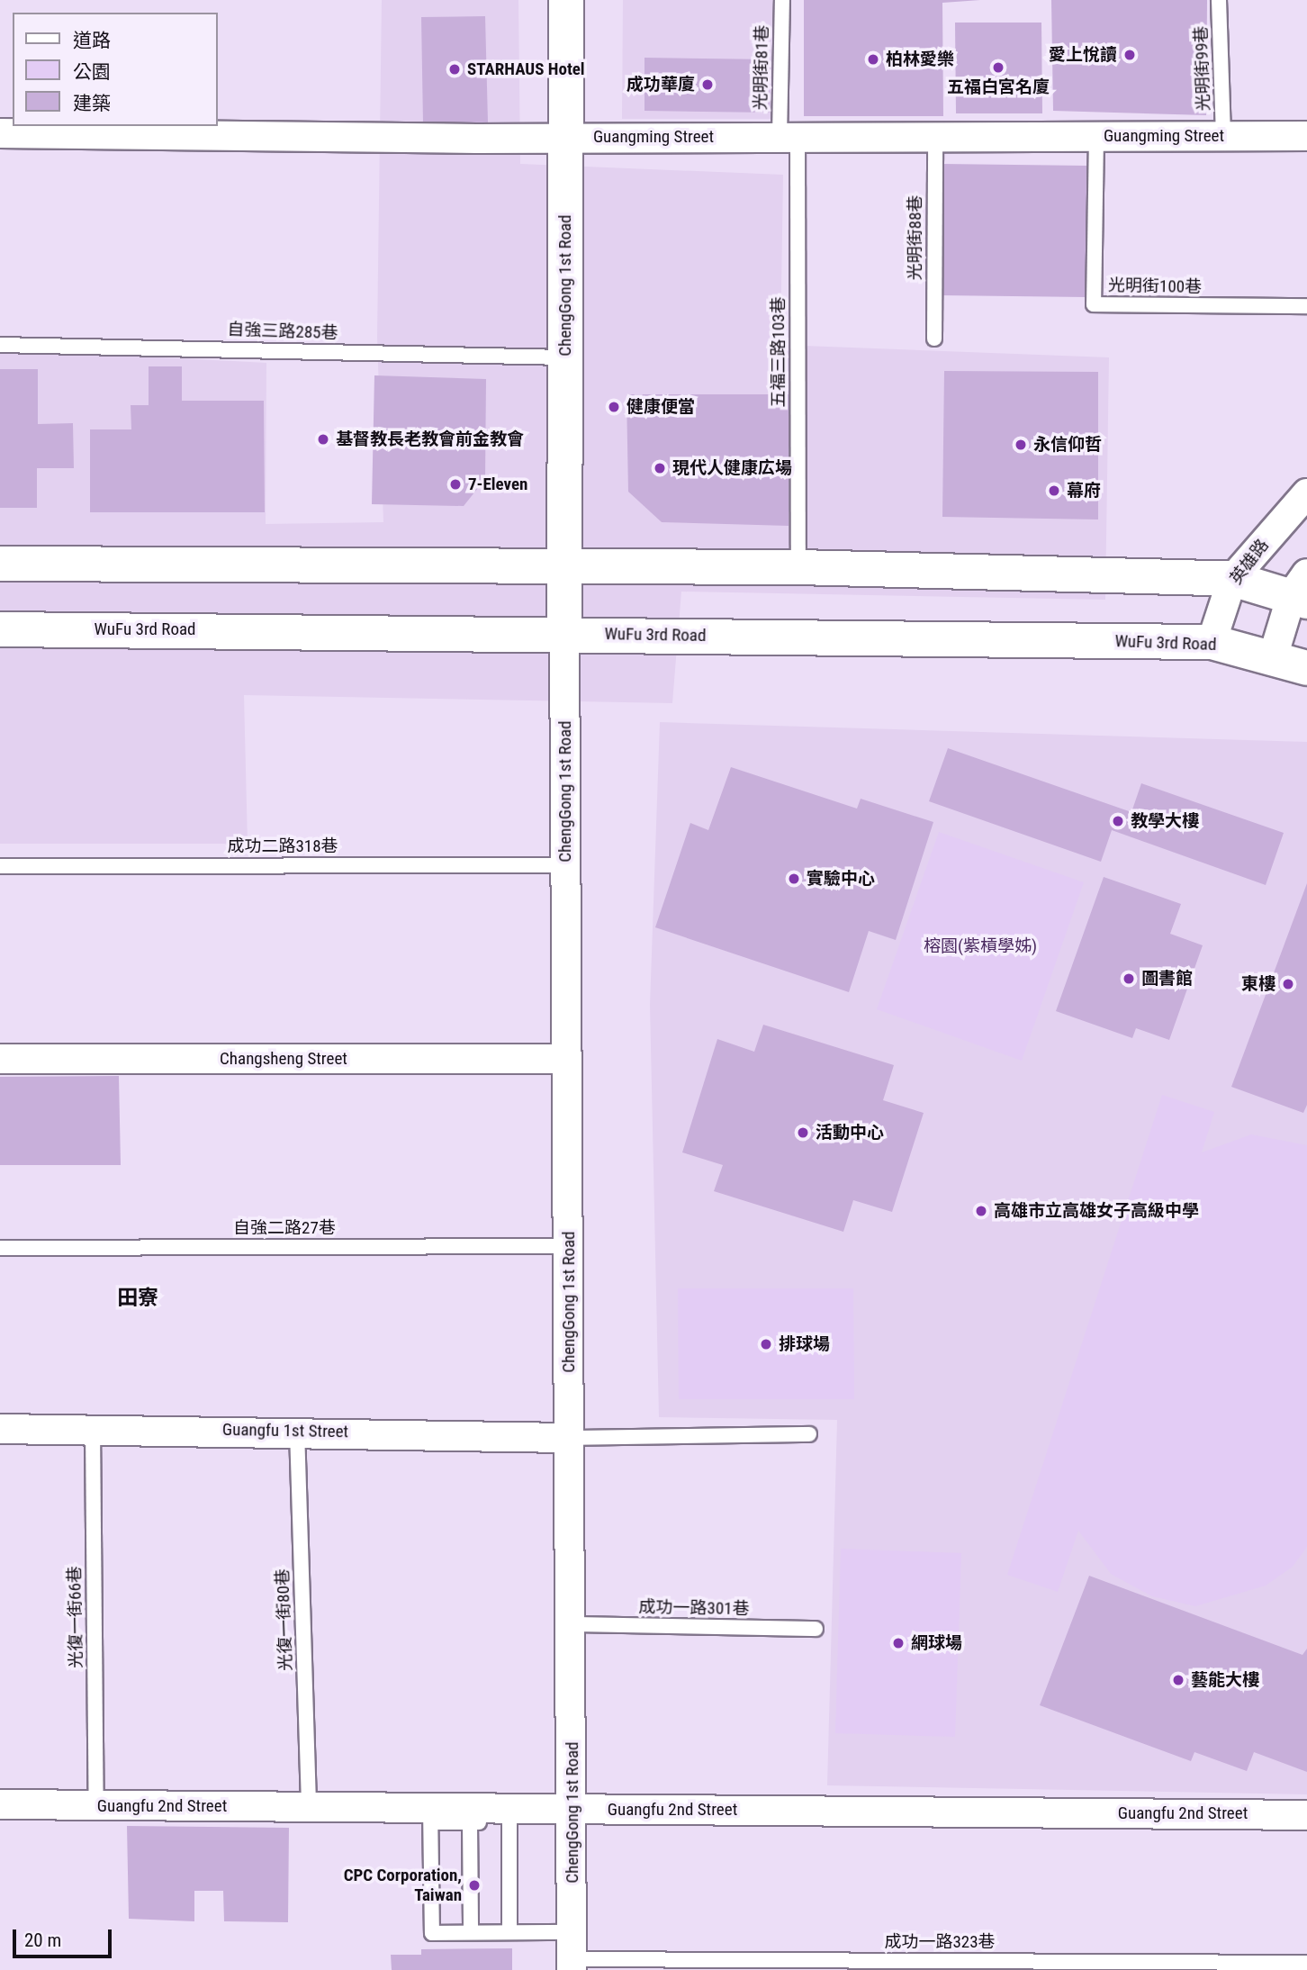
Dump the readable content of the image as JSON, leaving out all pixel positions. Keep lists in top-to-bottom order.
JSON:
{
  "streets": {
    "street": [
      "Guangming Street",
      "ChengGong 1st Road",
      "英雄路",
      "WuFu 3rd Road",
      "Changsheng Street",
      "Guangfu 1st Street",
      "Guangfu 2nd Street"
    ],
    "lane": [
      "光明街81巷",
      "光明街99巷",
      "光明街88巷",
      "光明街100巷",
      "自強三路285巷",
      "五福三路103巷",
      "成功二路318巷",
      "自強二路27巷",
      "成功一路301巷",
      "光復一街66巷",
      "光復一街80巷",
      "成功一路323巷"
    ]
  },
  "crossings": [
    ["光明街81巷", "Guangming Street"],
    ["光明街81巷", "五福三路103巷"],
    ["光明街99巷", "Guangming Street"],
    ["Guangming Street", "光明街88巷"],
    ["Guangming Street", "ChengGong 1st Road"],
    ["Guangming Street", "光明街100巷"],
    ["Guangming Street", "五福三路103巷"],
    ["ChengGong 1st Road", "自強三路285巷"],
    ["ChengGong 1st Road", "WuFu 3rd Road"],
    ["ChengGong 1st Road", "成功二路318巷"],
    ["ChengGong 1st Road", "Changsheng Street"],
    ["ChengGong 1st Road", "自強二路27巷"],
    ["ChengGong 1st Road", "Guangfu 1st Street"],
    ["ChengGong 1st Road", "成功一路301巷"],
    ["ChengGong 1st Road", "Guangfu 2nd Street"],
    ["ChengGong 1st Road", "成功一路323巷"],
    ["英雄路", "WuFu 3rd Road"],
    ["Guangfu 1st Street", "光復一街66巷"],
    ["Guangfu 1st Street", "光復一街80巷"],
    ["光復一街66巷", "Guangfu 2nd Street"],
    ["光復一街80巷", "Guangfu 2nd Street"],
    ["Guangfu 2nd Street", "成功一路323巷"]
  ],
  "districts": ["田寮"],
  "parks": ["榕園(紫槓學姊)"],
  "places": [
    "愛上悅讀",
    "柏林愛樂",
    "五福白宮名廈",
    "STARHAUS Hotel",
    "成功華廈",
    "健康便當",
    "基督教長老教會前金教會",
    "永信仰哲",
    "現代人健康広場",
    "7-Eleven",
    "幕府",
    "教學大樓",
    "實驗中心",
    "圖書館",
    "東樓",
    "活動中心",
    "高雄市立高雄女子高級中學",
    "排球場",
    "網球場",
    "藝能大樓",
    "CPC Corporation, Taiwan"
  ],
  "legend": ["道路", "公園", "建築"],
  "scale_bar": "20 m"
}
